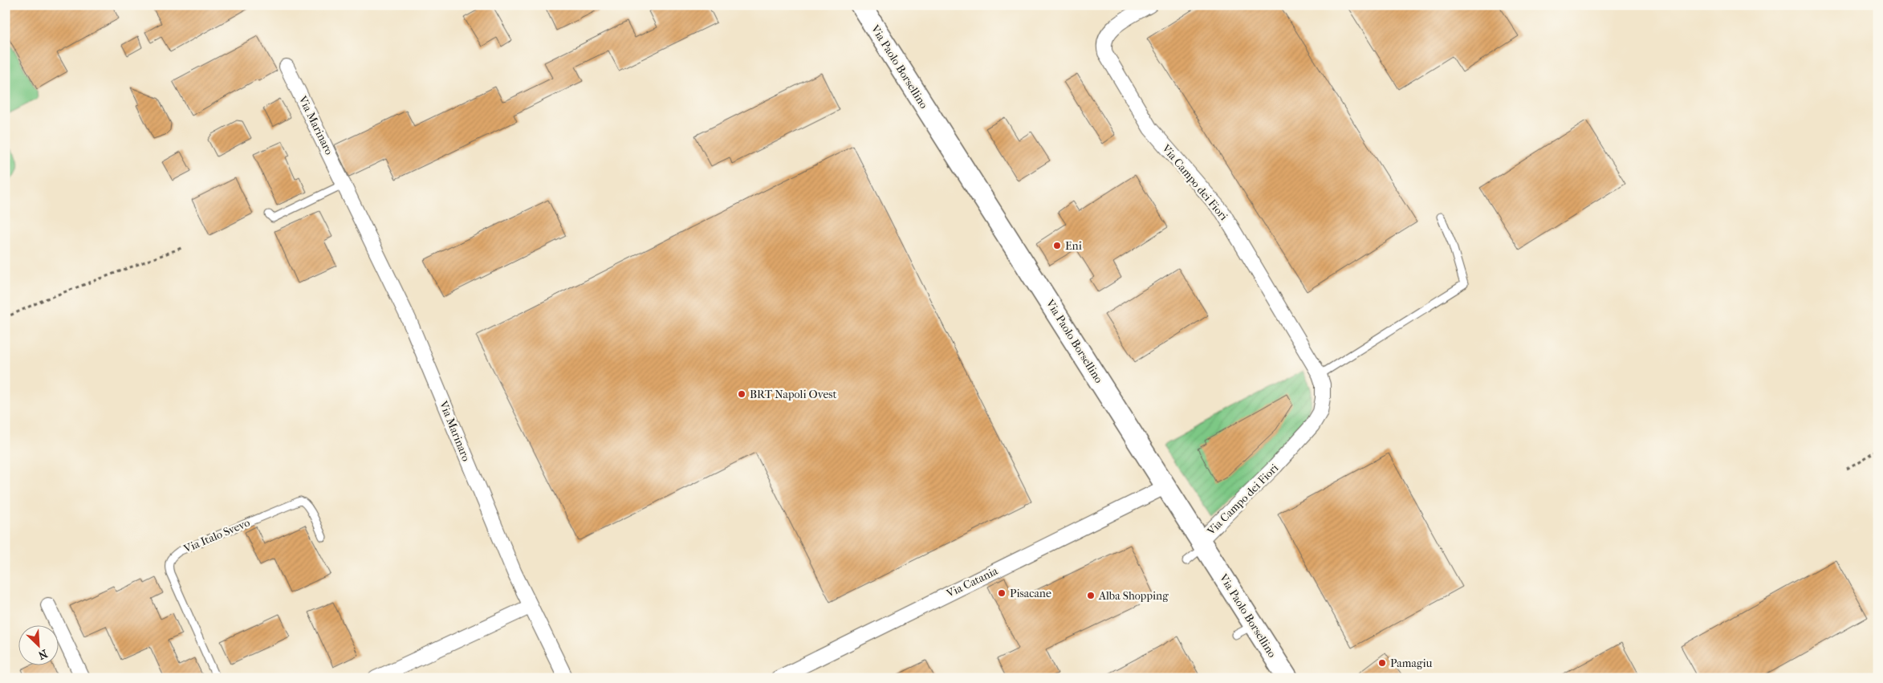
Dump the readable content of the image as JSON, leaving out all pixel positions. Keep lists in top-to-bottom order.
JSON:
{
  "streets": {
    "main road": ["Via Paolo Borsellino"],
    "street": ["Via Marinaro", "Via Campo dei Fiori", "Via Catania"],
    "lane": ["Via Italo Svevo"]
  },
  "crossings": [
    ["Via Paolo Borsellino", "Via Campo dei Fiori"],
    ["Via Paolo Borsellino", "Via Catania"]
  ],
  "places": [
    "Eni",
    "BRT Napoli Ovest",
    "Pisacane",
    "Alba Shopping",
    "Pamagiu"
  ],
  "north": "bottom right"
}
